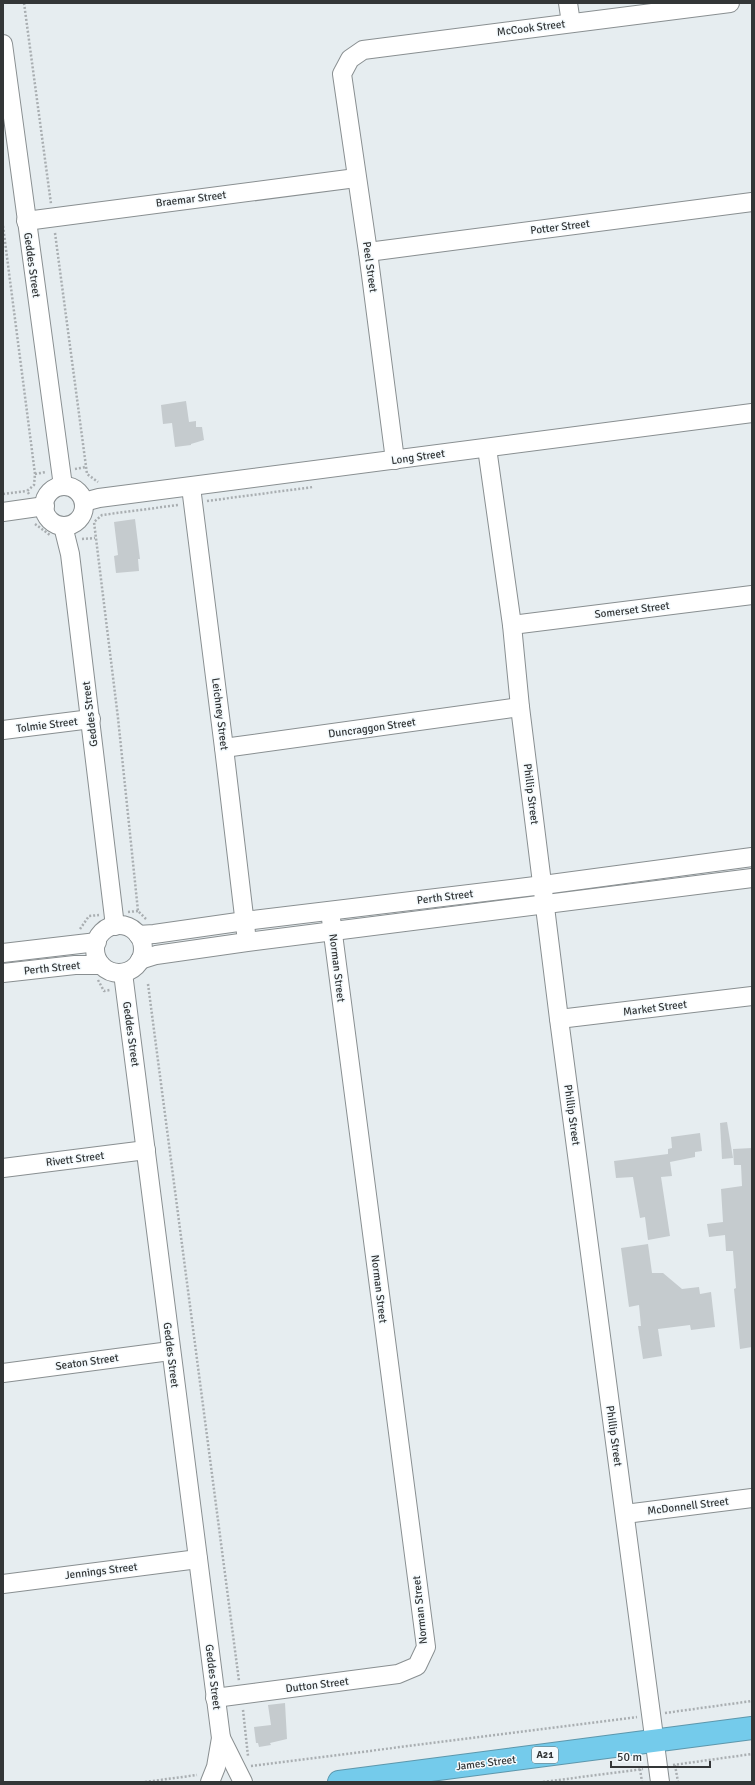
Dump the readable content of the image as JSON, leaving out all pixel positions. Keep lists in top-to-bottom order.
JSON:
{
  "streets": {
    "highway": ["A21", "James Street"],
    "street": [
      "McCook Street",
      "Braemar Street",
      "Potter Street",
      "Geddes Street",
      "Peel Street",
      "Long Street",
      "Somerset Street",
      "Leichney Street",
      "Tolmie Street",
      "Duncraggon Street",
      "Phillip Street",
      "Perth Street",
      "Norman Street",
      "Market Street",
      "Rivett Street",
      "Seaton Street",
      "McDonnell Street",
      "Jennings Street",
      "Dutton Street"
    ]
  },
  "crossings": [
    ["McCook Street", "Peel Street"],
    ["Braemar Street", "Geddes Street"],
    ["Braemar Street", "Peel Street"],
    ["Potter Street", "Peel Street"],
    ["Geddes Street", "Tolmie Street"],
    ["Geddes Street", "Rivett Street"],
    ["Geddes Street", "Seaton Street"],
    ["Geddes Street", "Jennings Street"],
    ["Geddes Street", "Dutton Street"],
    ["Peel Street", "Long Street"],
    ["Long Street", "Leichney Street"],
    ["Long Street", "Phillip Street"],
    ["Somerset Street", "Phillip Street"],
    ["Leichney Street", "Duncraggon Street"],
    ["Leichney Street", "Perth Street"],
    ["Duncraggon Street", "Phillip Street"],
    ["Phillip Street", "Perth Street"],
    ["Phillip Street", "Market Street"],
    ["Phillip Street", "McDonnell Street"],
    ["Phillip Street", "James Street"],
    ["Perth Street", "Norman Street"],
    ["Norman Street", "Dutton Street"]
  ],
  "scale_bar": "50 m"
}
